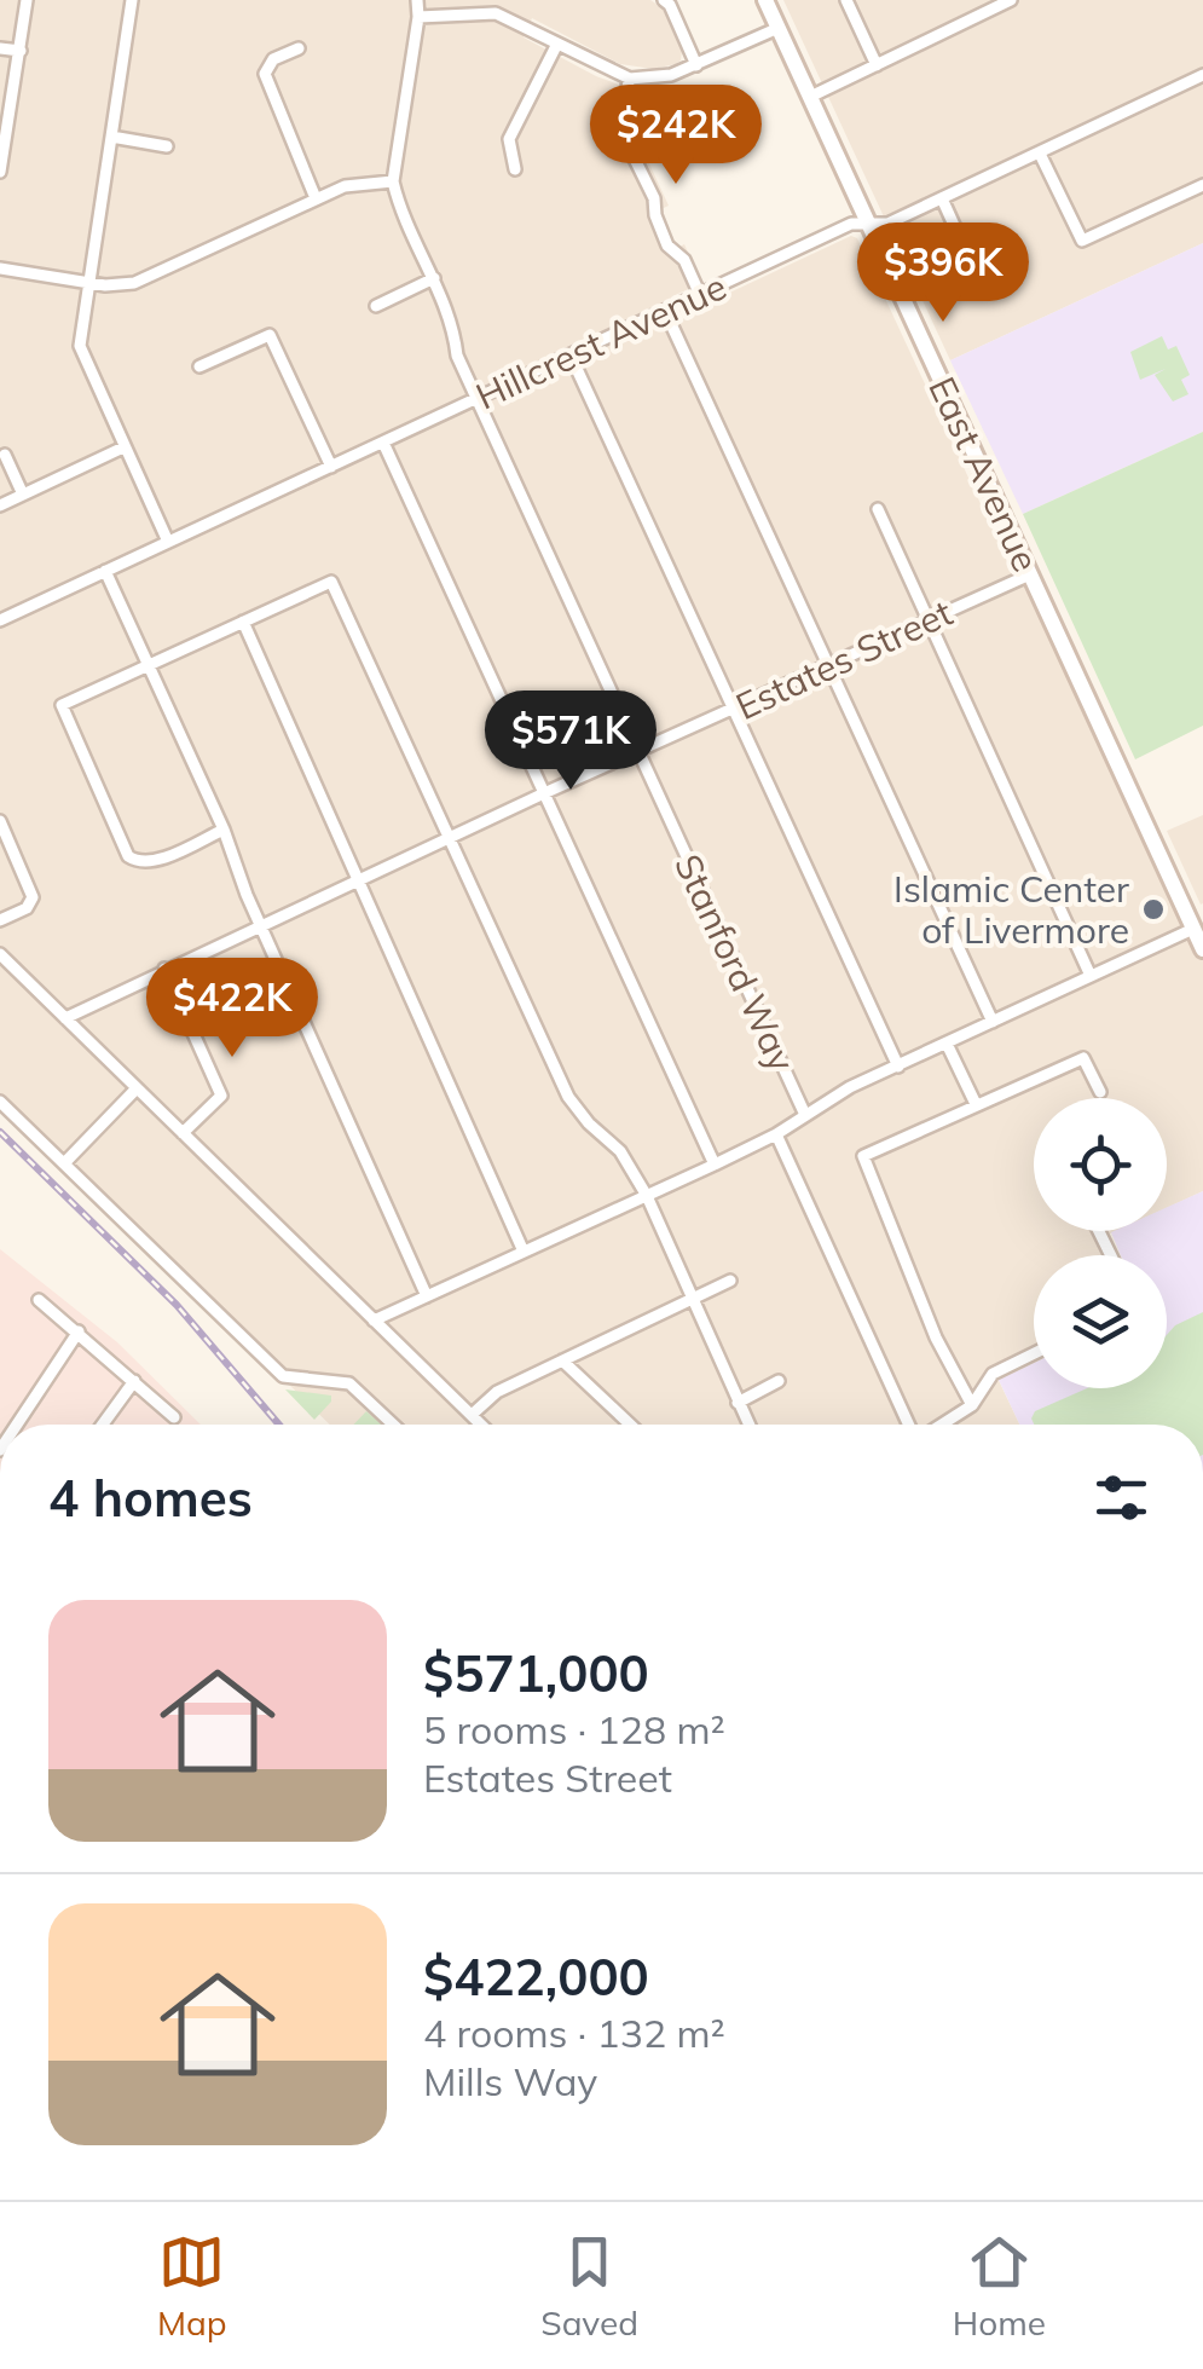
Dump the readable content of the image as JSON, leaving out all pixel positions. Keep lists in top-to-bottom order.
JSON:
{
  "streets": {
    "main road": ["East Avenue"],
    "street": ["Hillcrest Avenue", "Estates Street", "Stanford Way"]
  },
  "crossings": [
    ["Hillcrest Avenue", "East Avenue"],
    ["Hillcrest Avenue", "Stanford Way"],
    ["East Avenue", "Estates Street"],
    ["Estates Street", "Stanford Way"]
  ],
  "places": ["Islamic Center of Livermore"],
  "page": {
    "price": [
      "$242K",
      "$396K",
      "$571K",
      "$422K"
    ],
    "heading": "4 homes",
    "list": [
      {
        "name": "$571,000",
        "note": "5 rooms · 128 m² · Estates Street"
      },
      {
        "name": "$422,000",
        "note": "4 rooms · 132 m² · Mills Way"
      }
    ],
    "tabs": ["Map", "Saved", "Home"]
  }
}
